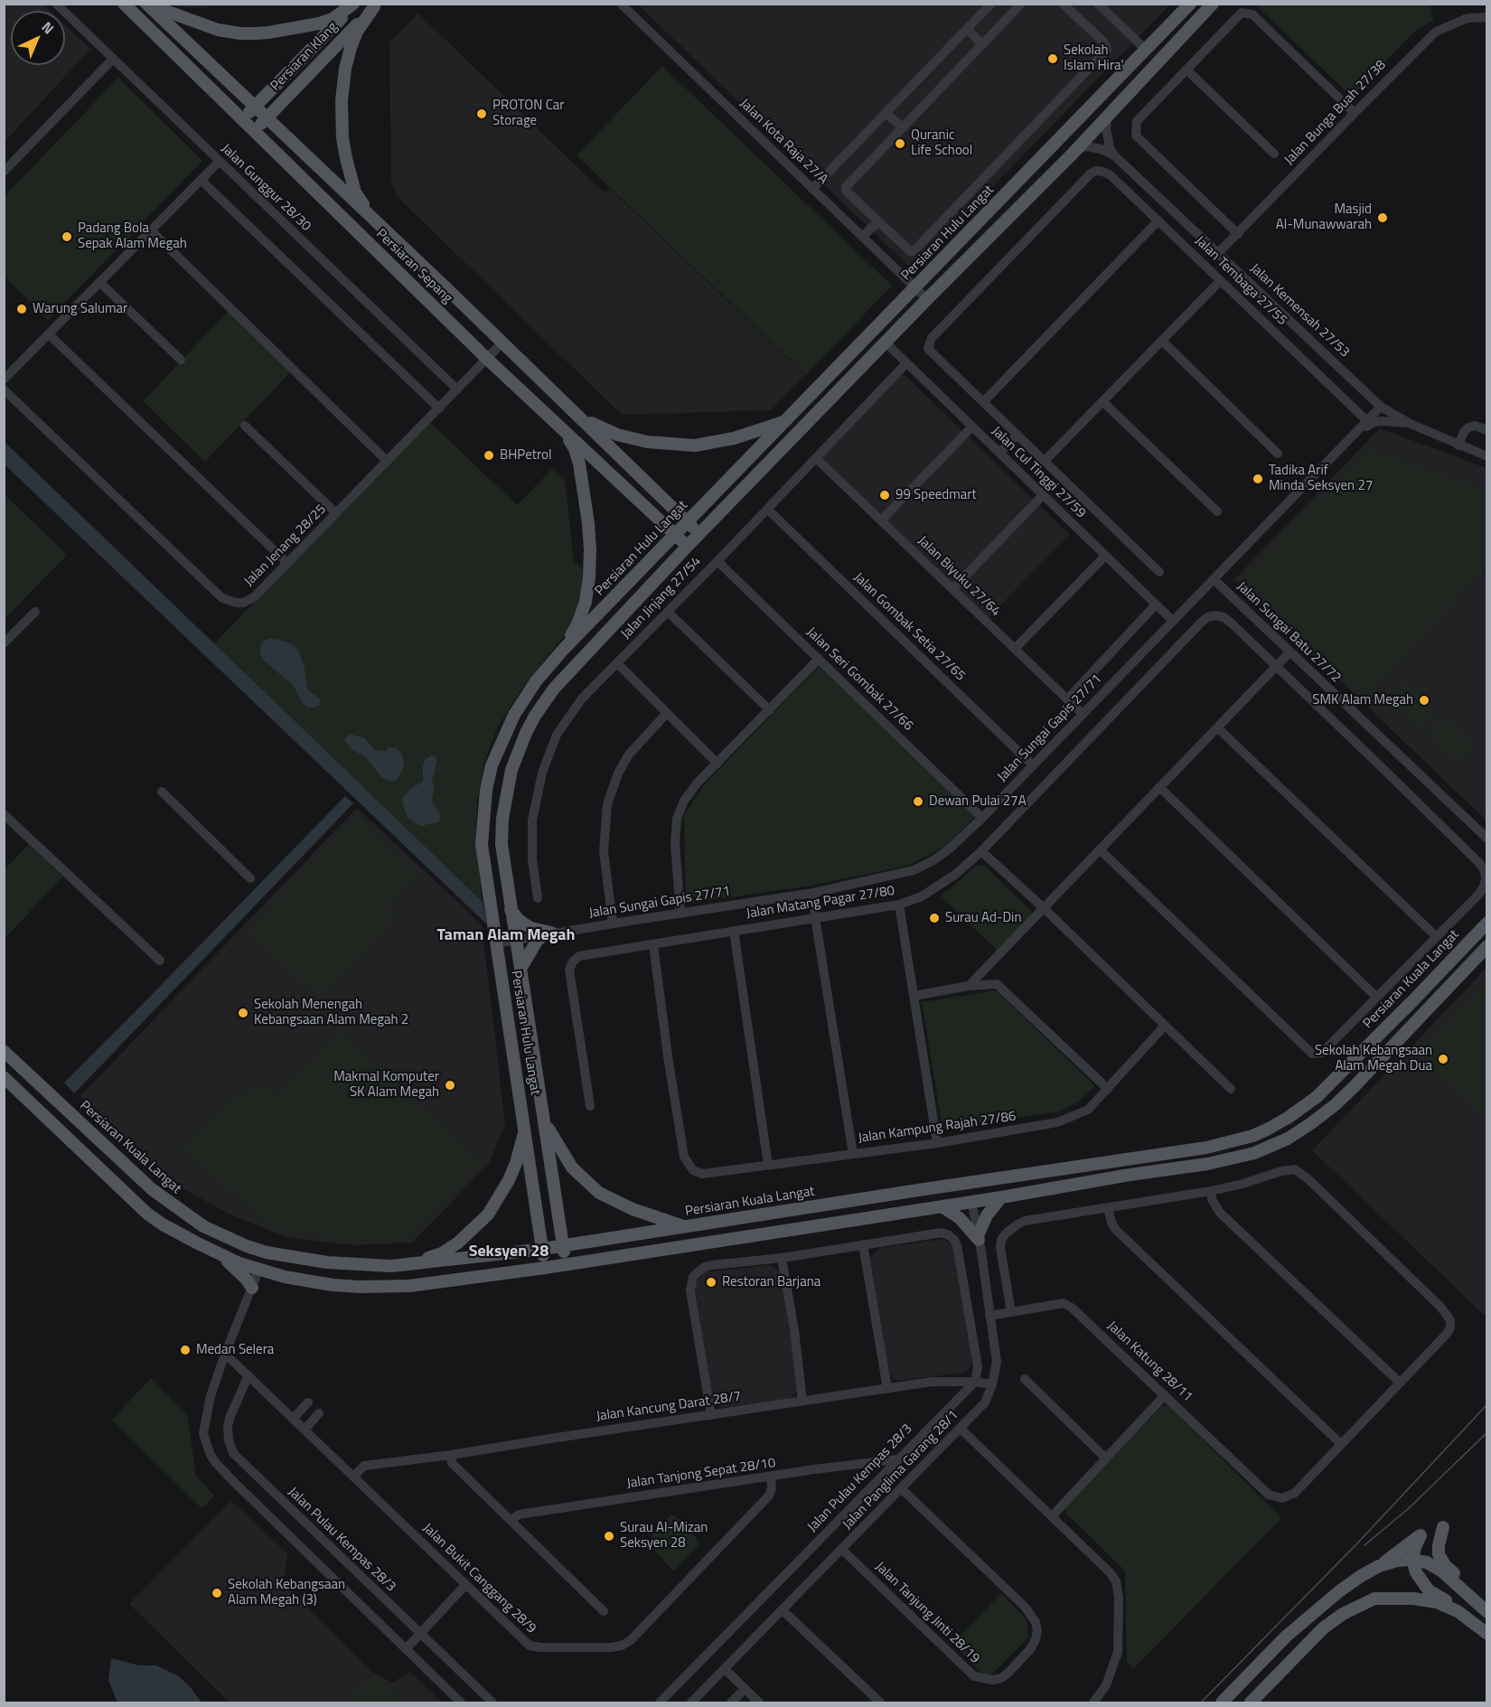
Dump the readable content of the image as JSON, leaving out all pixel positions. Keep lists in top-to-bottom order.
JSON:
{
  "streets": {
    "main road": [
      "Persiaran Klang",
      "Persiaran Hulu Langat",
      "Persiaran Sepang",
      "Persiaran Kuala Langat"
    ],
    "street": [
      "Jalan Bunga Buah 27/38",
      "Jalan Kota Raja 27/A",
      "Jalan Gunggur 28/30",
      "Jalan Tembaga 27/55",
      "Jalan Kemensah 27/53",
      "Jalan Cul Tinggi 27/59",
      "Jalan Jenang 28/25",
      "Jalan Biyuku 27/64",
      "Jalan Jinjang 27/54",
      "Jalan Gombak Setia 27/65",
      "Jalan Sungai Batu 27/72",
      "Jalan Seri Gombak 27/66",
      "Jalan Sungai Gapis 27/71",
      "Jalan Matang Pagar 27/80",
      "Jalan Kampung Rajah 27/86",
      "Jalan Katung 28/11",
      "Jalan Kancung Darat 28/7",
      "Jalan Panglima Garang 28/1",
      "Jalan Tanjong Sepat 28/10",
      "Jalan Pulau Kempas 28/3",
      "Jalan Bukit Canggang 28/9",
      "Jalan Tanjung Jinti 28/19"
    ]
  },
  "crossings": [
    ["Persiaran Klang", "Persiaran Sepang"],
    ["Jalan Bunga Buah 27/38", "Jalan Kemensah 27/53"],
    ["Jalan Kota Raja 27/A", "Persiaran Hulu Langat"],
    ["Jalan Gunggur 28/30", "Jalan Jenang 28/25"],
    ["Persiaran Hulu Langat", "Persiaran Sepang"],
    ["Persiaran Hulu Langat", "Jalan Cul Tinggi 27/59"],
    ["Persiaran Hulu Langat", "Jalan Sungai Gapis 27/71"],
    ["Persiaran Hulu Langat", "Persiaran Kuala Langat"],
    ["Persiaran Sepang", "Jalan Jenang 28/25"],
    ["Jalan Tembaga 27/55", "Jalan Sungai Gapis 27/71"],
    ["Jalan Kemensah 27/53", "Jalan Sungai Gapis 27/71"],
    ["Jalan Cul Tinggi 27/59", "Jalan Jinjang 27/54"],
    ["Jalan Cul Tinggi 27/59", "Jalan Sungai Gapis 27/71"],
    ["Jalan Biyuku 27/64", "Jalan Jinjang 27/54"],
    ["Jalan Biyuku 27/64", "Jalan Sungai Gapis 27/71"],
    ["Jalan Jinjang 27/54", "Jalan Gombak Setia 27/65"],
    ["Jalan Jinjang 27/54", "Jalan Seri Gombak 27/66"],
    ["Jalan Gombak Setia 27/65", "Jalan Sungai Gapis 27/71"],
    ["Jalan Sungai Batu 27/72", "Jalan Sungai Gapis 27/71"],
    ["Jalan Seri Gombak 27/66", "Jalan Sungai Gapis 27/71"],
    ["Jalan Matang Pagar 27/80", "Jalan Kampung Rajah 27/86"],
    ["Jalan Katung 28/11", "Jalan Panglima Garang 28/1"],
    ["Jalan Kancung Darat 28/7", "Jalan Panglima Garang 28/1"],
    ["Jalan Kancung Darat 28/7", "Jalan Pulau Kempas 28/3"],
    ["Jalan Kancung Darat 28/7", "Jalan Bukit Canggang 28/9"],
    ["Jalan Panglima Garang 28/1", "Jalan Tanjung Jinti 28/19"],
    ["Jalan Tanjong Sepat 28/10", "Jalan Pulau Kempas 28/3"],
    ["Jalan Tanjong Sepat 28/10", "Jalan Bukit Canggang 28/9"],
    ["Jalan Pulau Kempas 28/3", "Jalan Bukit Canggang 28/9"]
  ],
  "districts": ["Taman Alam Megah", "Seksyen 28"],
  "places": [
    "Sekolah Islam Hira'",
    "PROTON Car Storage",
    "Quranic Life School",
    "Masjid Al-Munawwarah",
    "Padang Bola Sepak Alam Megah",
    "Warung Salumar",
    "BHPetrol",
    "Tadika Arif Minda Seksyen 27",
    "99 Speedmart",
    "SMK Alam Megah",
    "Dewan Pulai 27A",
    "Surau Ad-Din",
    "Sekolah Menengah Kebangsaan Alam Megah 2",
    "Sekolah Kebangsaan Alam Megah Dua",
    "Makmal Komputer SK Alam Megah",
    "Restoran Barjana",
    "Medan Selera",
    "Surau Al-Mizan Seksyen 28",
    "Sekolah Kebangsaan Alam Megah (3)"
  ],
  "north": "top right"
}
